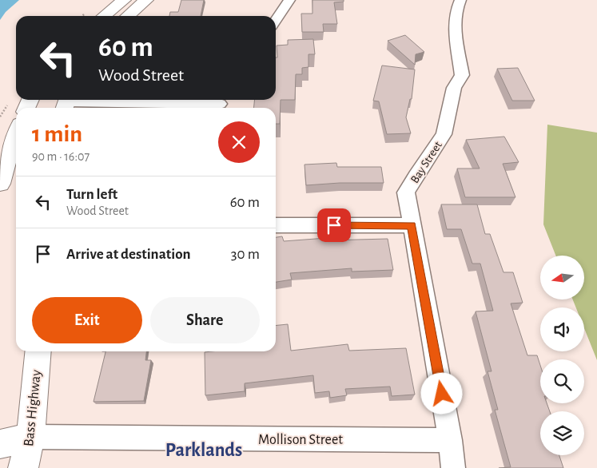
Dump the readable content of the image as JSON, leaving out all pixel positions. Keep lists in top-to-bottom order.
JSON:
{
  "streets": {
    "highway": ["Bass Highway"],
    "street": ["Bay Street", "Mollison Street"]
  },
  "crossings": [
    ["Bay Street", "Mollison Street"],
    ["Bass Highway", "Mollison Street"]
  ],
  "districts": ["Parklands"],
  "north": "left",
  "page": {
    "turn": ["60 m", "Wood Street"],
    "heading": ["1 min", "90 m · 16:07"],
    "list": [
      {
        "name": "Turn left",
        "note": "Wood Street",
        "value": "60 m"
      },
      {
        "name": "Arrive at destination",
        "value": "30 m"
      }
    ],
    "buttons": ["Exit", "Share"]
  }
}
